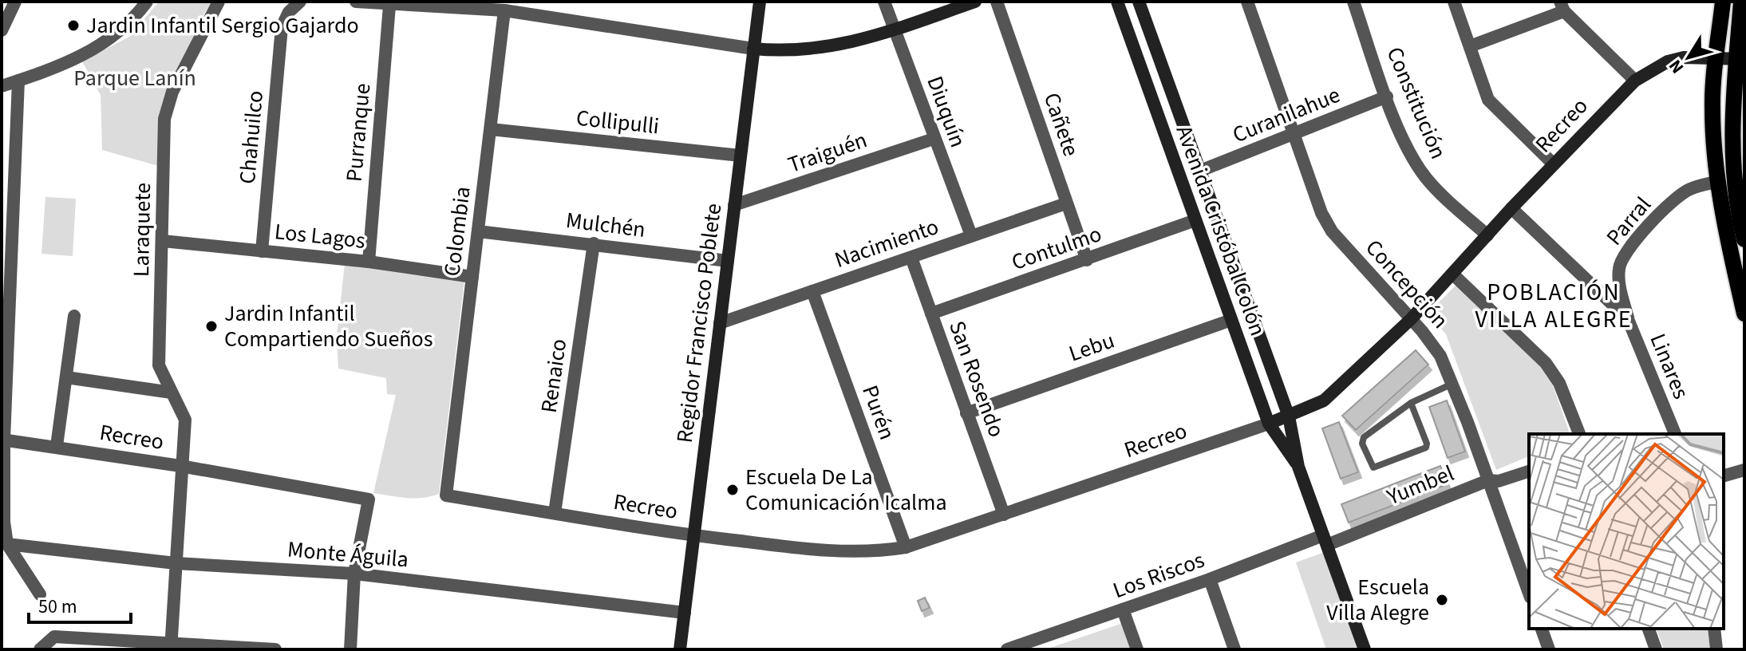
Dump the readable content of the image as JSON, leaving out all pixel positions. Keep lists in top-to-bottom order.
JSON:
{
  "streets": {
    "street": [
      "Constitución",
      "Diuquín",
      "Curanilahue",
      "Collipulli",
      "Cañete",
      "Recreo",
      "Purranque",
      "Chahuilco",
      "Traiguén",
      "Parral",
      "Mulchén",
      "Laraquete",
      "Avenida Cristóbal Colón",
      "Colombia",
      "Los Lagos",
      "Nacimiento",
      "Contulmo",
      "Concepción",
      "Regidor Francisco Poblete",
      "Lebu",
      "Linares",
      "Renaico",
      "San Rosendo",
      "Purén",
      "Yumbel",
      "Monte Águila",
      "Los Riscos"
    ]
  },
  "crossings": [
    ["Constitución", "Curanilahue"],
    ["Constitución", "Recreo"],
    ["Diuquín", "Traiguén"],
    ["Diuquín", "Nacimiento"],
    ["Curanilahue", "Avenida Cristóbal Colón"],
    ["Curanilahue", "Concepción"],
    ["Collipulli", "Colombia"],
    ["Collipulli", "Regidor Francisco Poblete"],
    ["Cañete", "Nacimiento"],
    ["Cañete", "Contulmo"],
    ["Recreo", "Laraquete"],
    ["Recreo", "Avenida Cristóbal Colón"],
    ["Recreo", "Colombia"],
    ["Recreo", "Concepción"],
    ["Recreo", "Regidor Francisco Poblete"],
    ["Recreo", "Linares"],
    ["Recreo", "Renaico"],
    ["Recreo", "San Rosendo"],
    ["Recreo", "Purén"],
    ["Recreo", "Monte Águila"],
    ["Purranque", "Los Lagos"],
    ["Chahuilco", "Los Lagos"],
    ["Traiguén", "Regidor Francisco Poblete"],
    ["Parral", "Linares"],
    ["Mulchén", "Colombia"],
    ["Mulchén", "Regidor Francisco Poblete"],
    ["Mulchén", "Renaico"],
    ["Laraquete", "Los Lagos"],
    ["Avenida Cristóbal Colón", "Contulmo"],
    ["Avenida Cristóbal Colón", "Lebu"],
    ["Avenida Cristóbal Colón", "Yumbel"],
    ["Avenida Cristóbal Colón", "Los Riscos"],
    ["Colombia", "Los Lagos"],
    ["Nacimiento", "Regidor Francisco Poblete"],
    ["Nacimiento", "San Rosendo"],
    ["Nacimiento", "Purén"],
    ["Contulmo", "San Rosendo"],
    ["Concepción", "Yumbel"],
    ["Regidor Francisco Poblete", "Monte Águila"],
    ["Lebu", "San Rosendo"],
    ["Yumbel", "Los Riscos"]
  ],
  "districts": ["POBLACIÓN VILLA ALEGRE"],
  "parks": ["Parque Lanín"],
  "places": [
    "Jardin Infantil Sergio Gajardo",
    "Jardin Infantil Compartiendo Sueños",
    "Escuela De La Comunicación Icalma",
    "Escuela Villa Alegre"
  ],
  "scale_bar": "50 m",
  "north": "bottom left"
}
